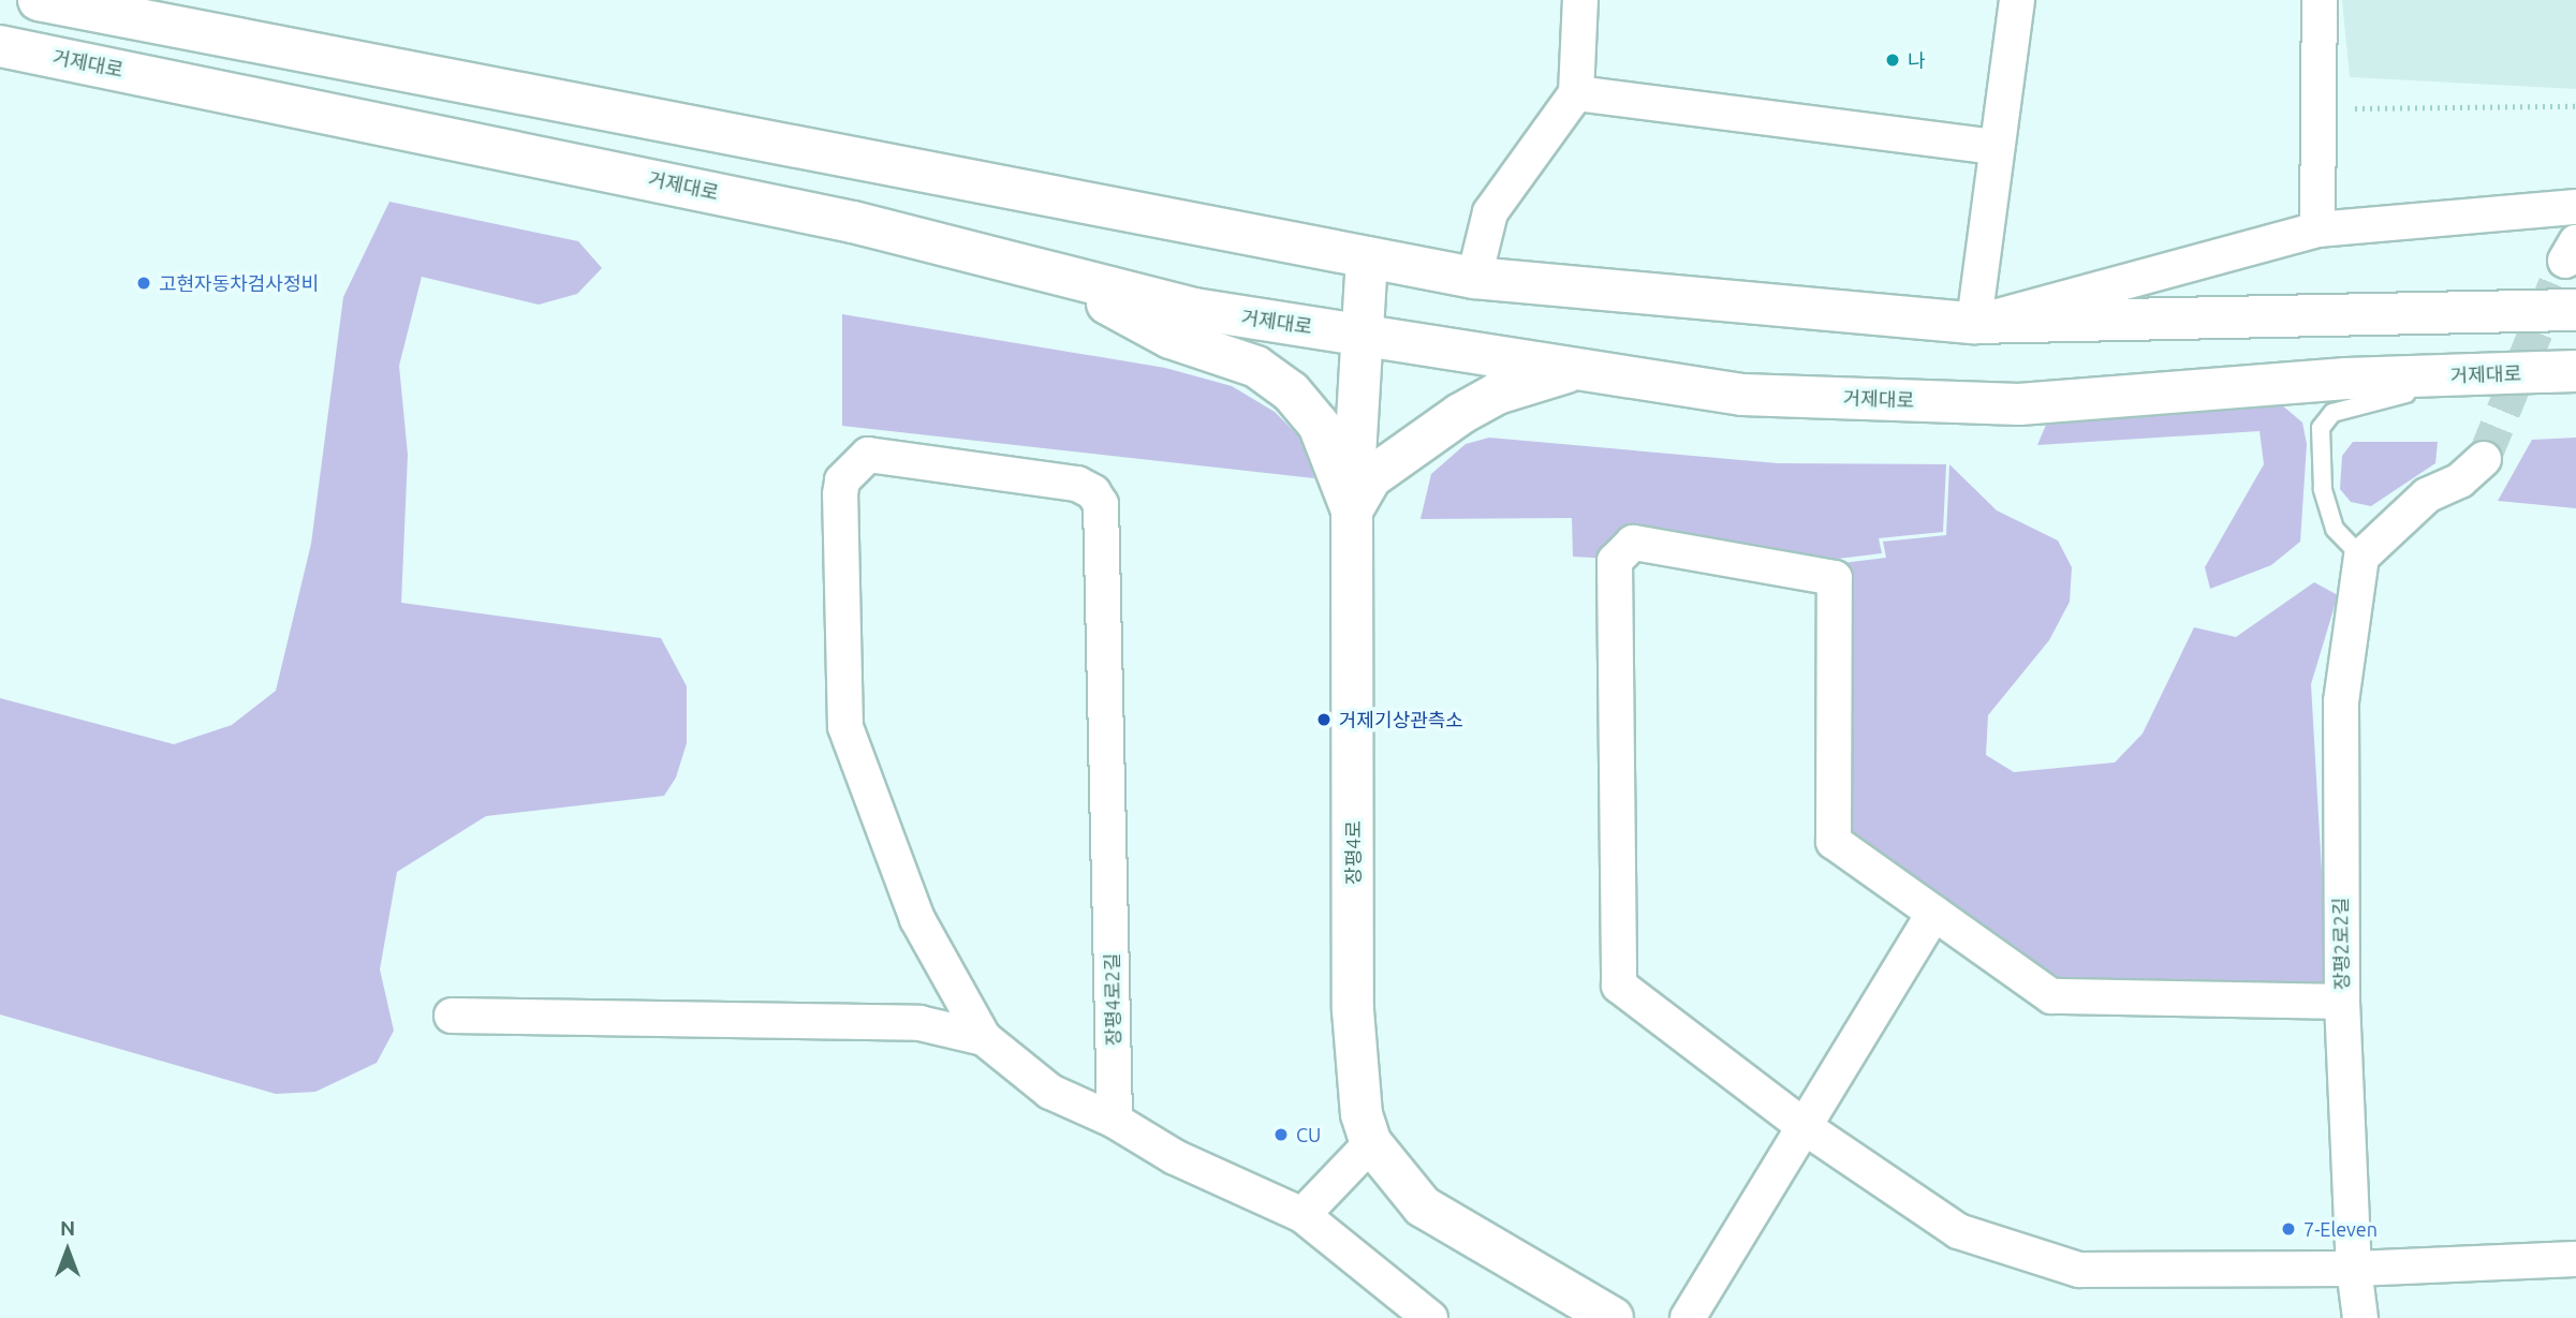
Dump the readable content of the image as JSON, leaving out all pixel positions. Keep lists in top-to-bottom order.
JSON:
{
  "streets": {
    "main road": ["거제대로", "장평4로"],
    "street": ["장평2로2길", "장평4로2길"]
  },
  "crossings": [
    ["거제대로", "장평4로"]
  ],
  "places": [
    "나",
    "고현자동차검사정비",
    "거제기상관측소",
    "CU",
    "7-Eleven"
  ],
  "north": "top"
}
